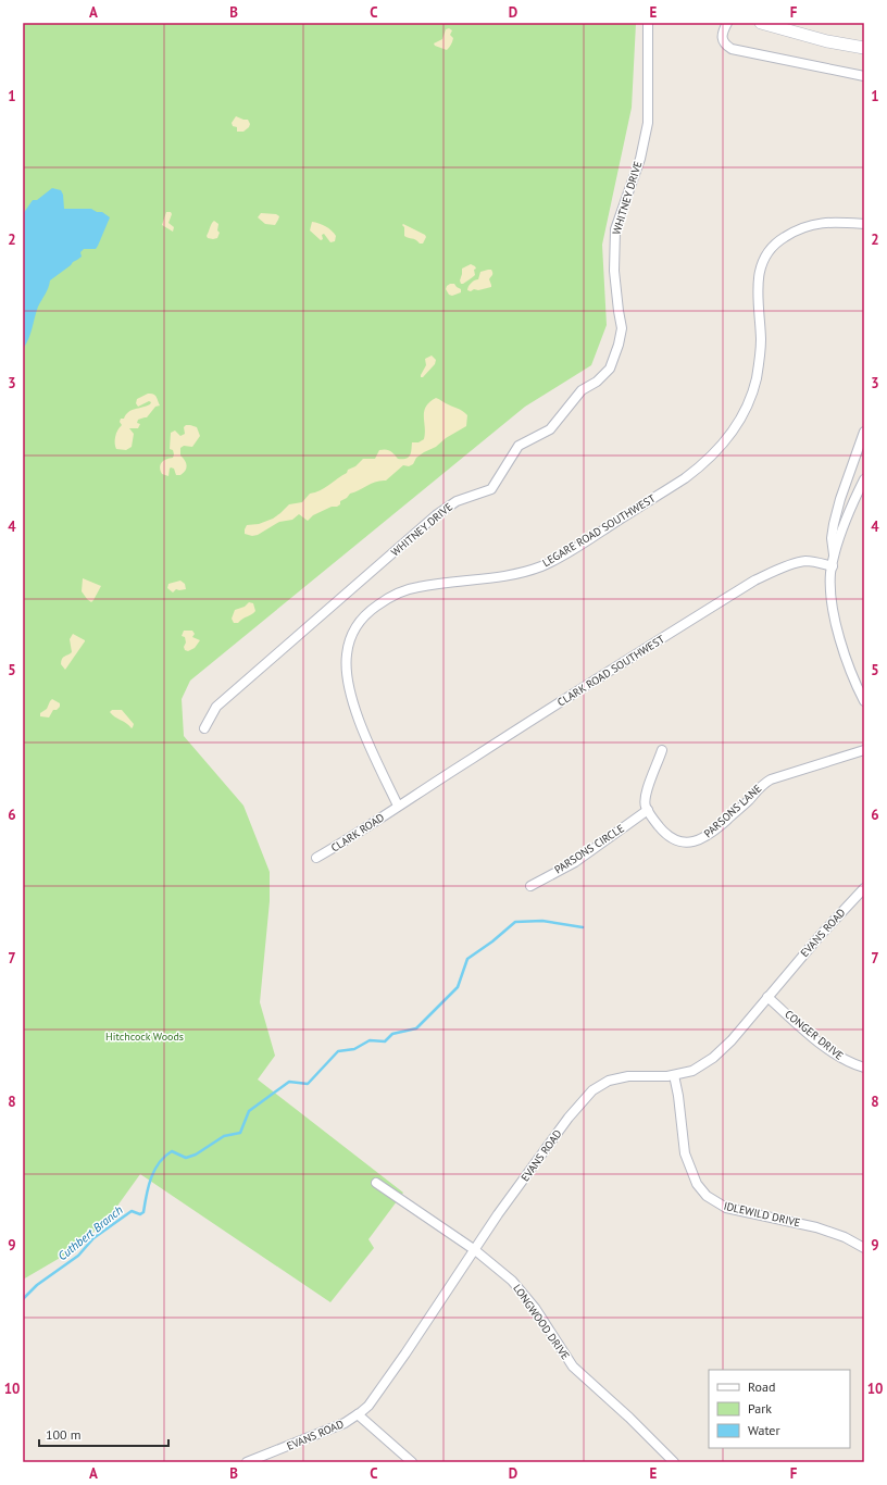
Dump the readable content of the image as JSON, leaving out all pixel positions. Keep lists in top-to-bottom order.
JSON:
{
  "streets": {
    "street": [
      "WHITNEY DRIVE",
      "LEGARE ROAD SOUTHWEST",
      "CLARK ROAD SOUTHWEST",
      "PARSONS LANE",
      "CLARK ROAD",
      "PARSONS CIRCLE",
      "EVANS ROAD",
      "CONGER DRIVE",
      "IDLEWILD DRIVE",
      "LONGWOOD DRIVE"
    ]
  },
  "crossings": [
    ["LEGARE ROAD SOUTHWEST", "CLARK ROAD SOUTHWEST"],
    ["LEGARE ROAD SOUTHWEST", "CLARK ROAD"],
    ["CLARK ROAD SOUTHWEST", "CLARK ROAD"],
    ["PARSONS LANE", "PARSONS CIRCLE"],
    ["EVANS ROAD", "CONGER DRIVE"],
    ["EVANS ROAD", "IDLEWILD DRIVE"],
    ["EVANS ROAD", "LONGWOOD DRIVE"]
  ],
  "water": ["Cuthbert Branch"],
  "parks": ["Hitchcock Woods"],
  "legend": ["Road", "Park", "Water"],
  "scale_bar": "100 m",
  "grid": {
    "columns": [
      "A",
      "B",
      "C",
      "D",
      "E",
      "F"
    ],
    "rows": [
      "1",
      "2",
      "3",
      "4",
      "5",
      "6",
      "7",
      "8",
      "9",
      "10"
    ]
  }
}
